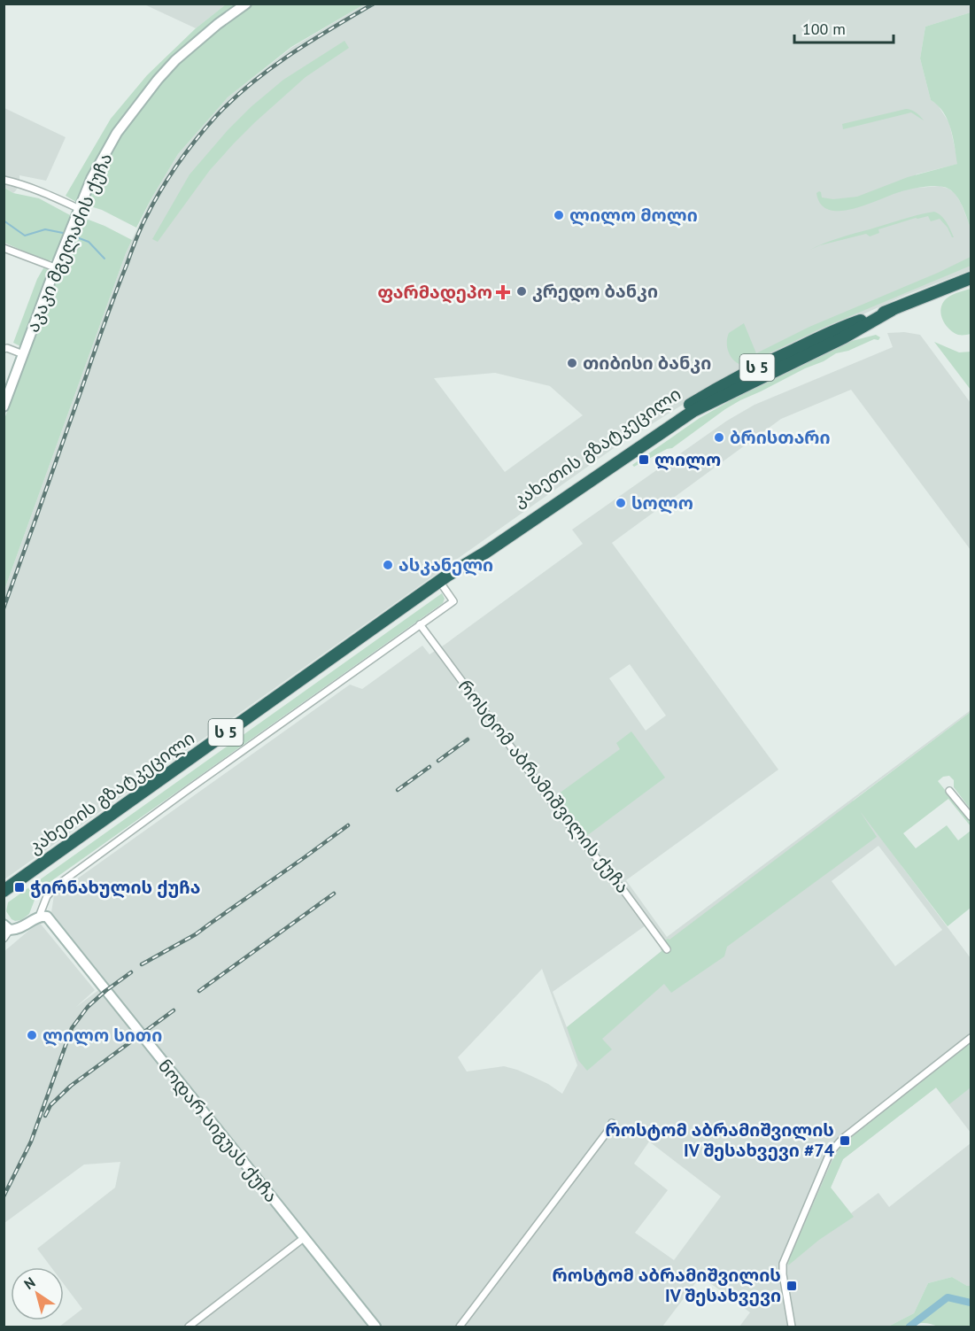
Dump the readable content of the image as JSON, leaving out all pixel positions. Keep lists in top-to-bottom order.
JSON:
{
  "streets": {
    "highway": ["ს 5", "კახეთის გზატკეცილი"],
    "street": ["აკაკი მგელაძის ქუჩა", "როსტომ აბრამიშვილის ქუჩა", "ნოდარ სიგუას ქუჩა"]
  },
  "places": {
    "other": [
      "ლილო მოლი",
      "კრედო ბანკი",
      "თიბისი ბანკი",
      "ბრისთარი",
      "სოლო",
      "ასკანელი",
      "ლილო სითი"
    ],
    "health": ["ფარმადეპო"],
    "transit": [
      "ლილო",
      "ჭირნახულის ქუჩა",
      "როსტომ აბრამიშვილის IV შესახვევი #74",
      "როსტომ აბრამიშვილის IV შესახვევი"
    ]
  },
  "scale_bar": "100 m",
  "north": "top left"
}
